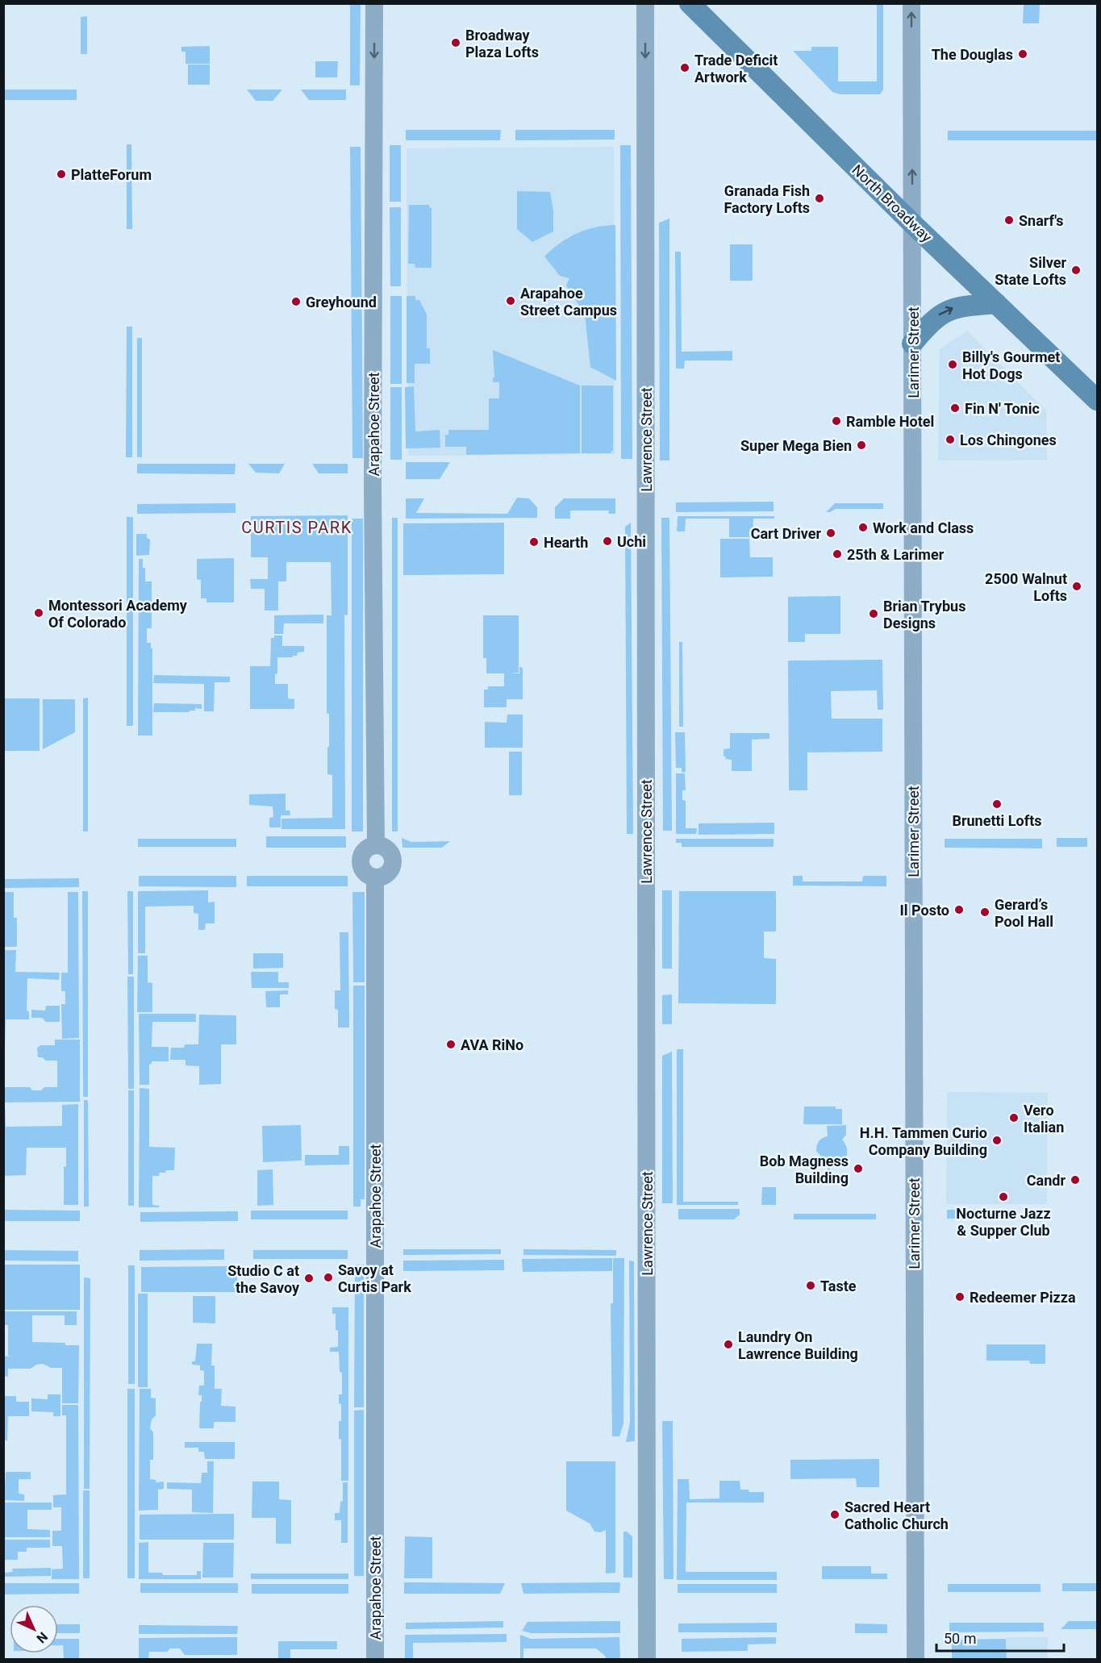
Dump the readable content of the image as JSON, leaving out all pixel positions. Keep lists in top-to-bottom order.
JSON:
{
  "streets": {
    "main road": ["North Broadway"],
    "street": ["Larimer Street", "Arapahoe Street", "Lawrence Street"]
  },
  "crossings": [
    ["North Broadway", "Larimer Street"]
  ],
  "one_way": ["Arapahoe Street", "Lawrence Street"],
  "districts": ["CURTIS PARK"],
  "places": [
    "Broadway Plaza Lofts",
    "The Douglas",
    "Trade Deficit Artwork",
    "PlatteForum",
    "Granada Fish Factory Lofts",
    "Snarf's",
    "Silver State Lofts",
    "Arapahoe Street Campus",
    "Greyhound",
    "Billy's Gourmet Hot Dogs",
    "Fin N' Tonic",
    "Ramble Hotel",
    "Los Chingones",
    "Super Mega Bien",
    "Work and Class",
    "Cart Driver",
    "Uchi",
    "Hearth",
    "25th & Larimer",
    "2500 Walnut Lofts",
    "Montessori Academy Of Colorado",
    "Brian Trybus Designs",
    "Brunetti Lofts",
    "Il Posto",
    "Gerard’s Pool Hall",
    "AVA RiNo",
    "Vero Italian",
    "H.H. Tammen Curio Company Building",
    "Bob Magness Building",
    "Candr",
    "Nocturne Jazz & Supper Club",
    "Savoy at Curtis Park",
    "Studio C at the Savoy",
    "Taste",
    "Redeemer Pizza",
    "Laundry On Lawrence Building",
    "Sacred Heart Catholic Church"
  ],
  "scale_bar": "50 m",
  "north": "bottom right"
}
